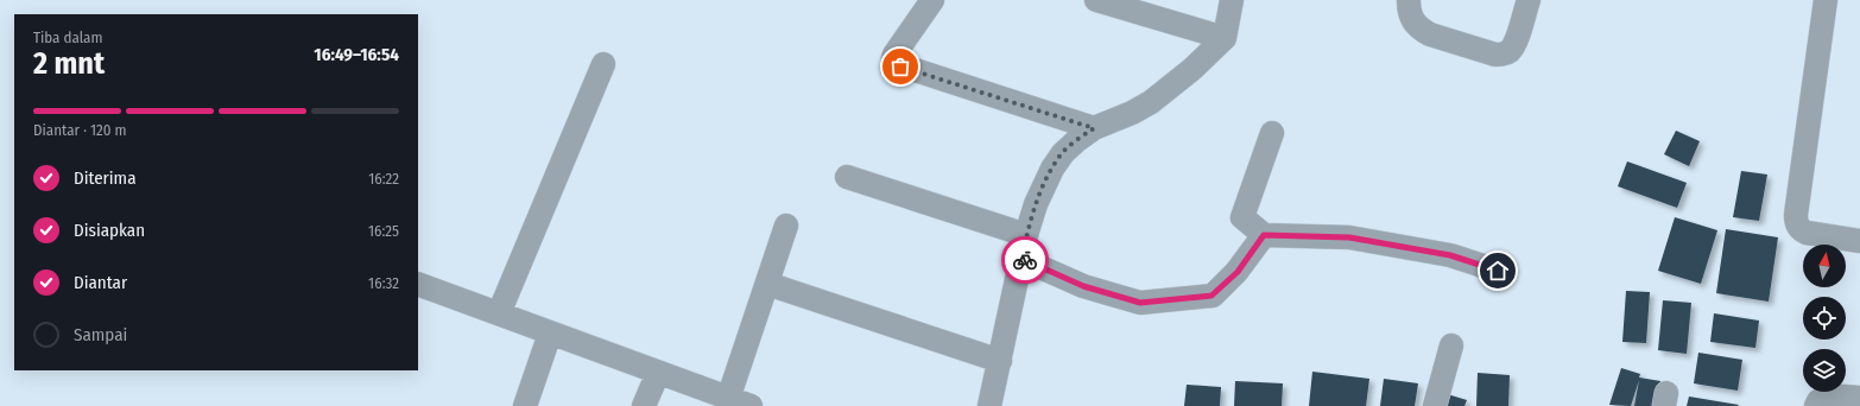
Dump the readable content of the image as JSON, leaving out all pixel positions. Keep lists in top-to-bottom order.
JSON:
{
  "north": "top",
  "page": {
    "heading": ["2 mnt", "Tiba dalam", "16:49–16:54"],
    "bar": "Diantar · 120 m",
    "list": [
      ["Diterima", "16:22"],
      ["Disiapkan", "16:25"],
      ["Diantar", "16:32"],
      "Sampai"
    ]
  }
}
